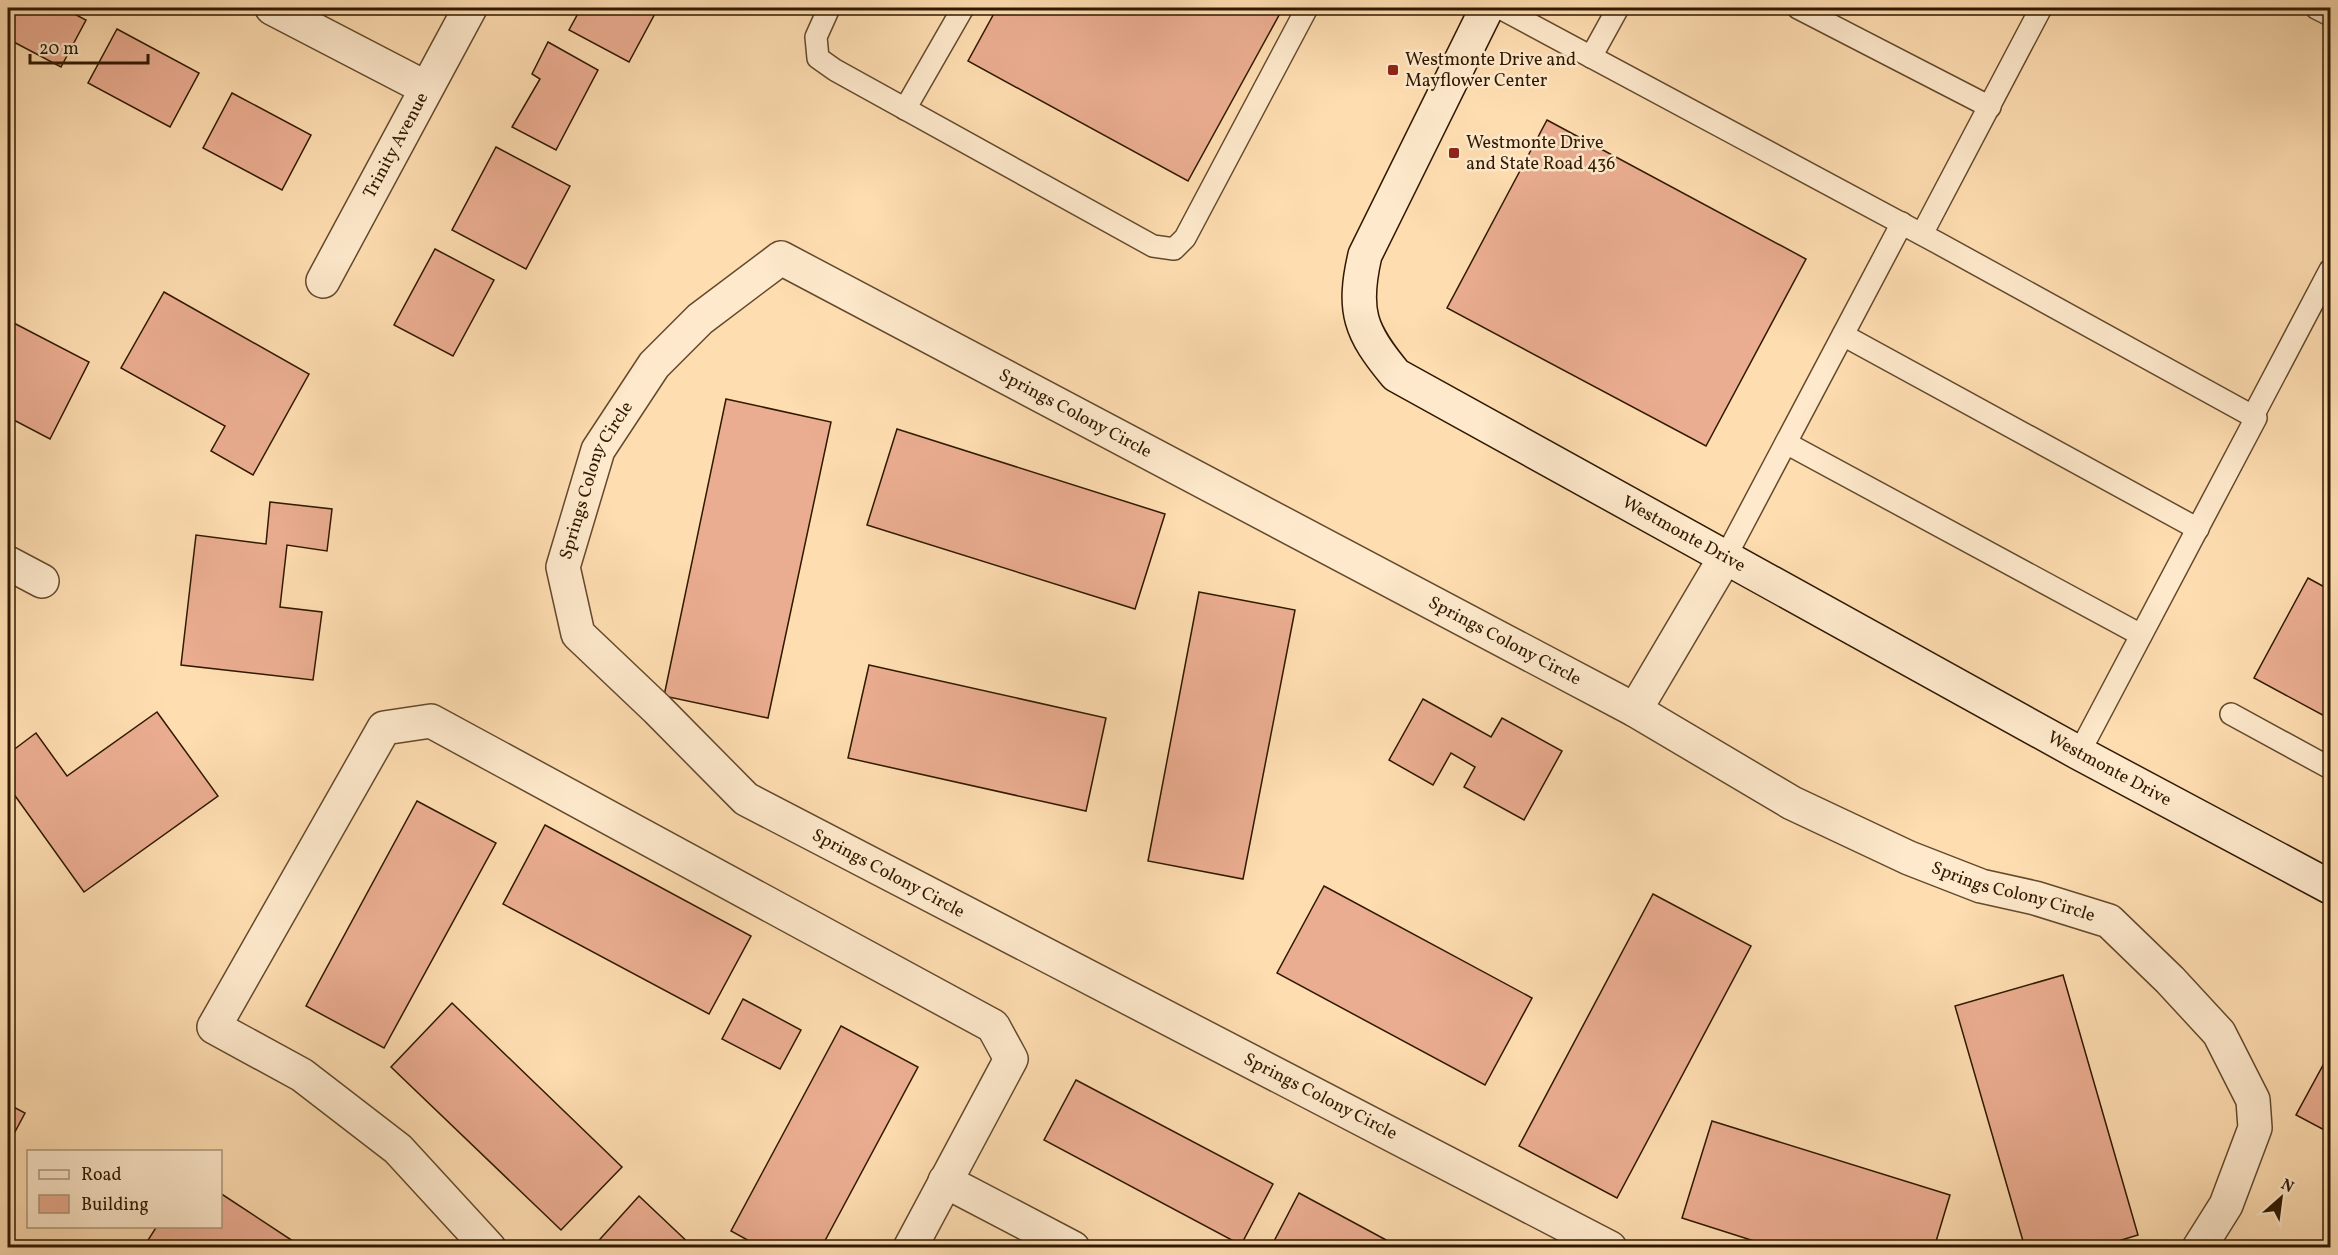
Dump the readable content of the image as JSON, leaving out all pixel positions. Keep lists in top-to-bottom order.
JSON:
{
  "streets": {
    "street": ["Trinity Avenue", "Springs Colony Circle", "Westmonte Drive"]
  },
  "places": {
    "transit": ["Westmonte Drive and Mayflower Center", "Westmonte Drive and State Road 436"]
  },
  "legend": ["Road", "Building"],
  "scale_bar": "20 m",
  "north": "top right"
}
